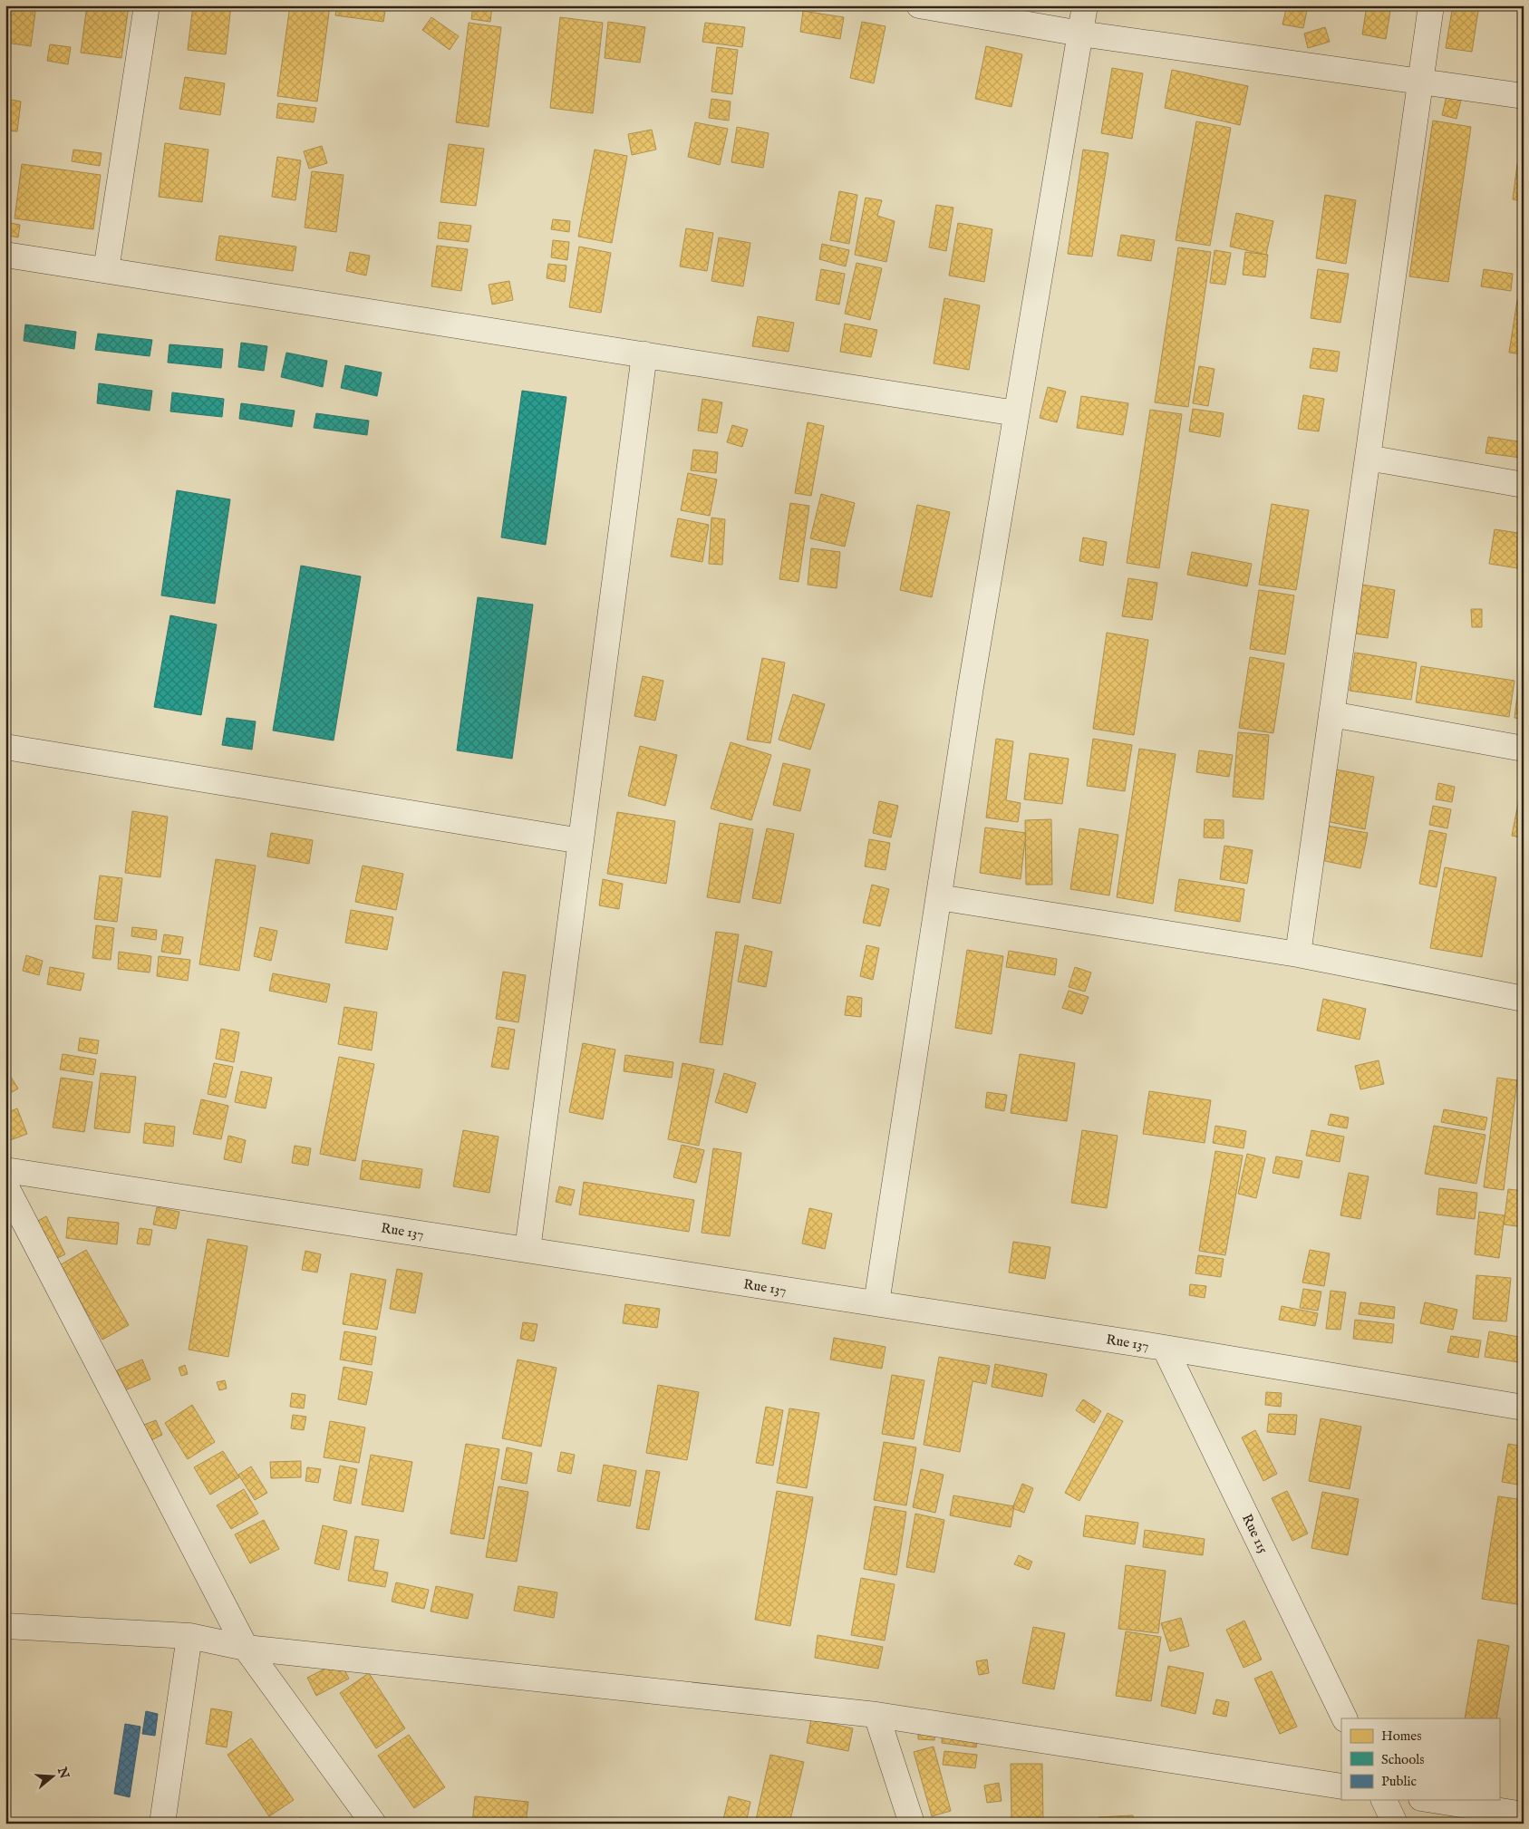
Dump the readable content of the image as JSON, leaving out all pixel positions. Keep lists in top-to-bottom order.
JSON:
{
  "streets": {
    "street": ["Rue 137", "Rue 115"]
  },
  "crossings": [
    ["Rue 137", "Rue 115"]
  ],
  "legend": ["Homes", "Schools", "Public"],
  "north": "right"
}
